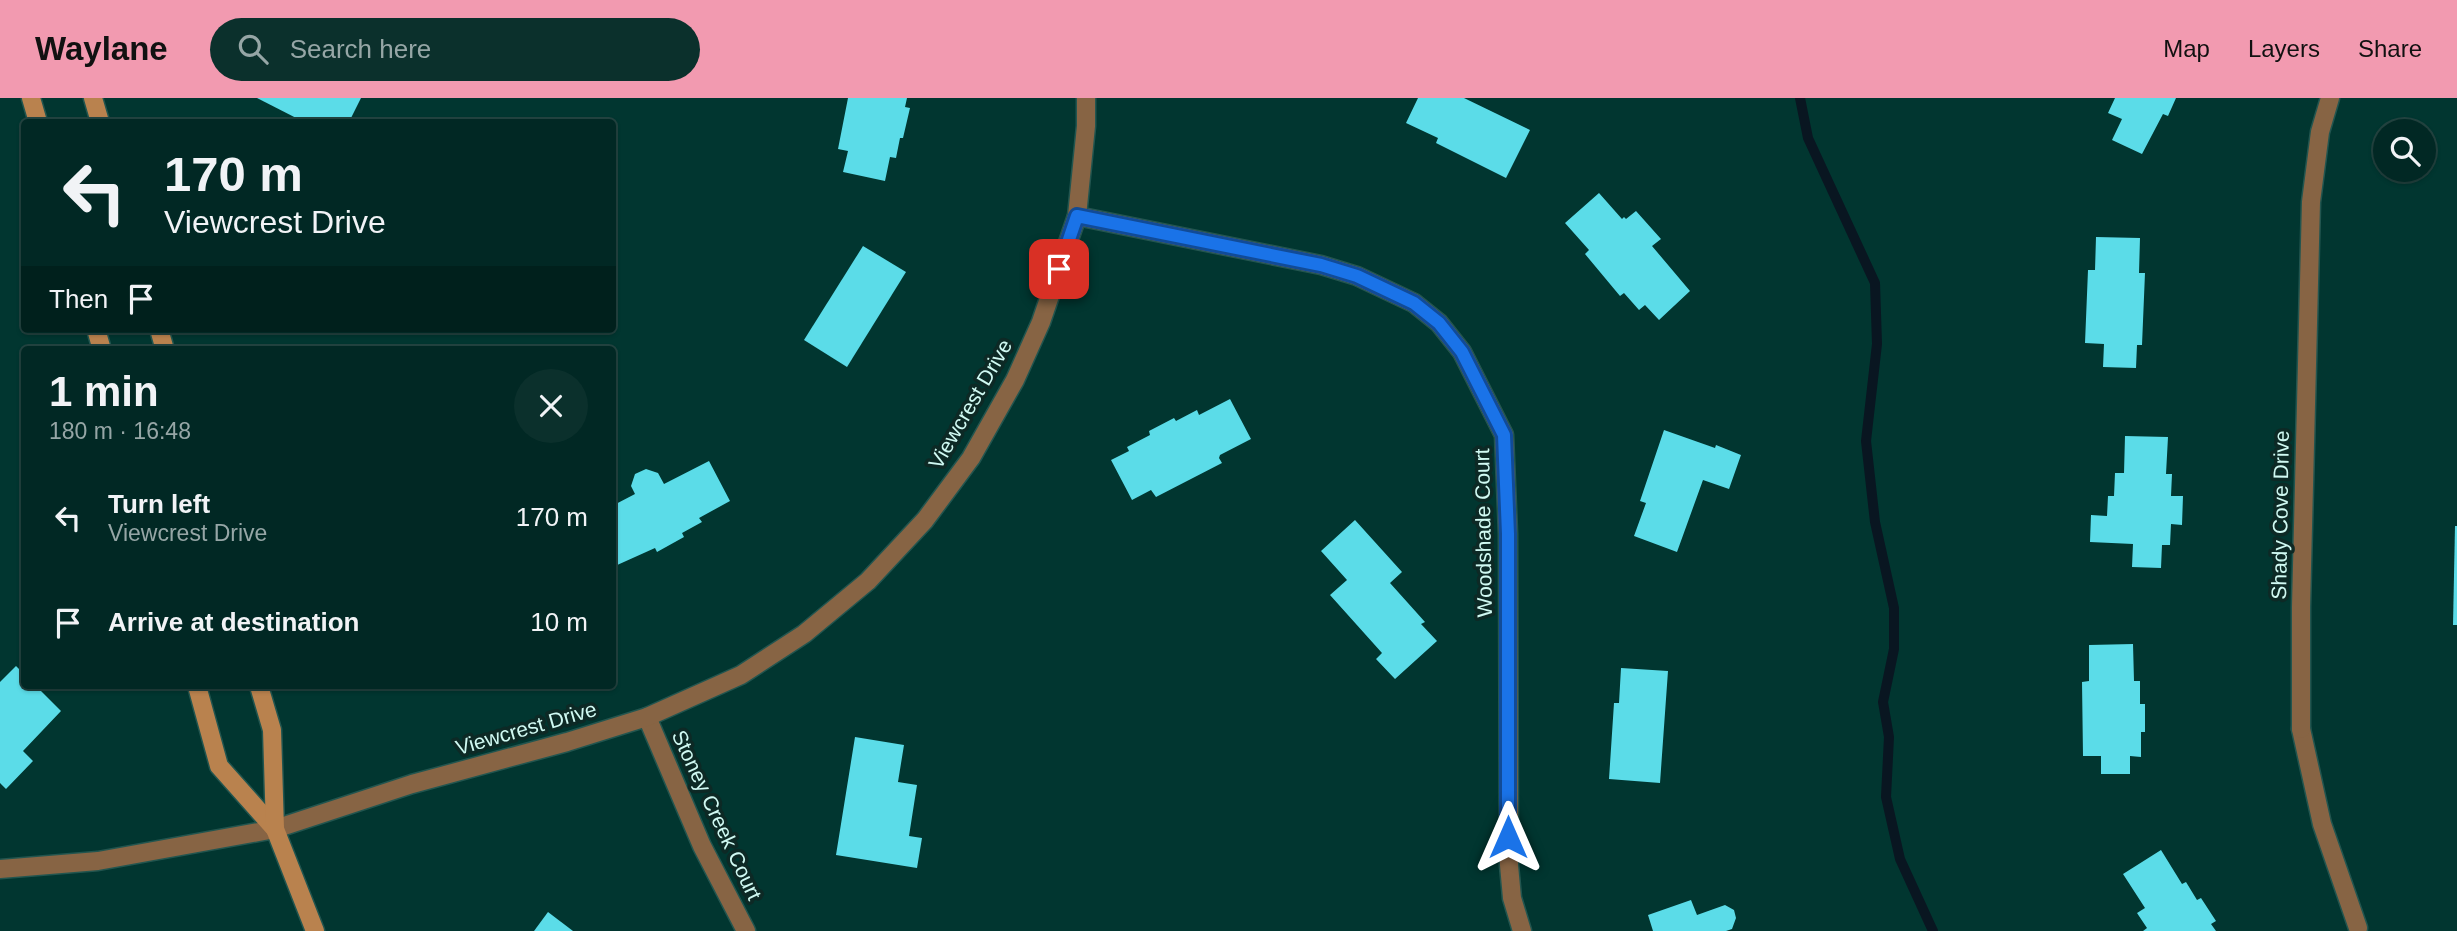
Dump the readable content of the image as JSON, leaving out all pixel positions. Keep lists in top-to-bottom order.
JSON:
{
  "streets": {
    "street": [
      "Viewcrest Drive",
      "Shady Cove Drive",
      "Woodshade Court",
      "Stoney Creek Court"
    ]
  },
  "crossings": [
    ["Viewcrest Drive", "Woodshade Court"],
    ["Viewcrest Drive", "Stoney Creek Court"]
  ],
  "page": {
    "header": "Waylane",
    "search": "Search here",
    "nav": ["Map", "Layers", "Share"],
    "turn": ["170 m", "Viewcrest Drive"],
    "then": "Then",
    "heading": ["1 min", "180 m · 16:48"],
    "list": [
      {
        "name": "Turn left",
        "note": "Viewcrest Drive",
        "value": "170 m"
      },
      {
        "name": "Arrive at destination",
        "value": "10 m"
      }
    ]
  }
}
